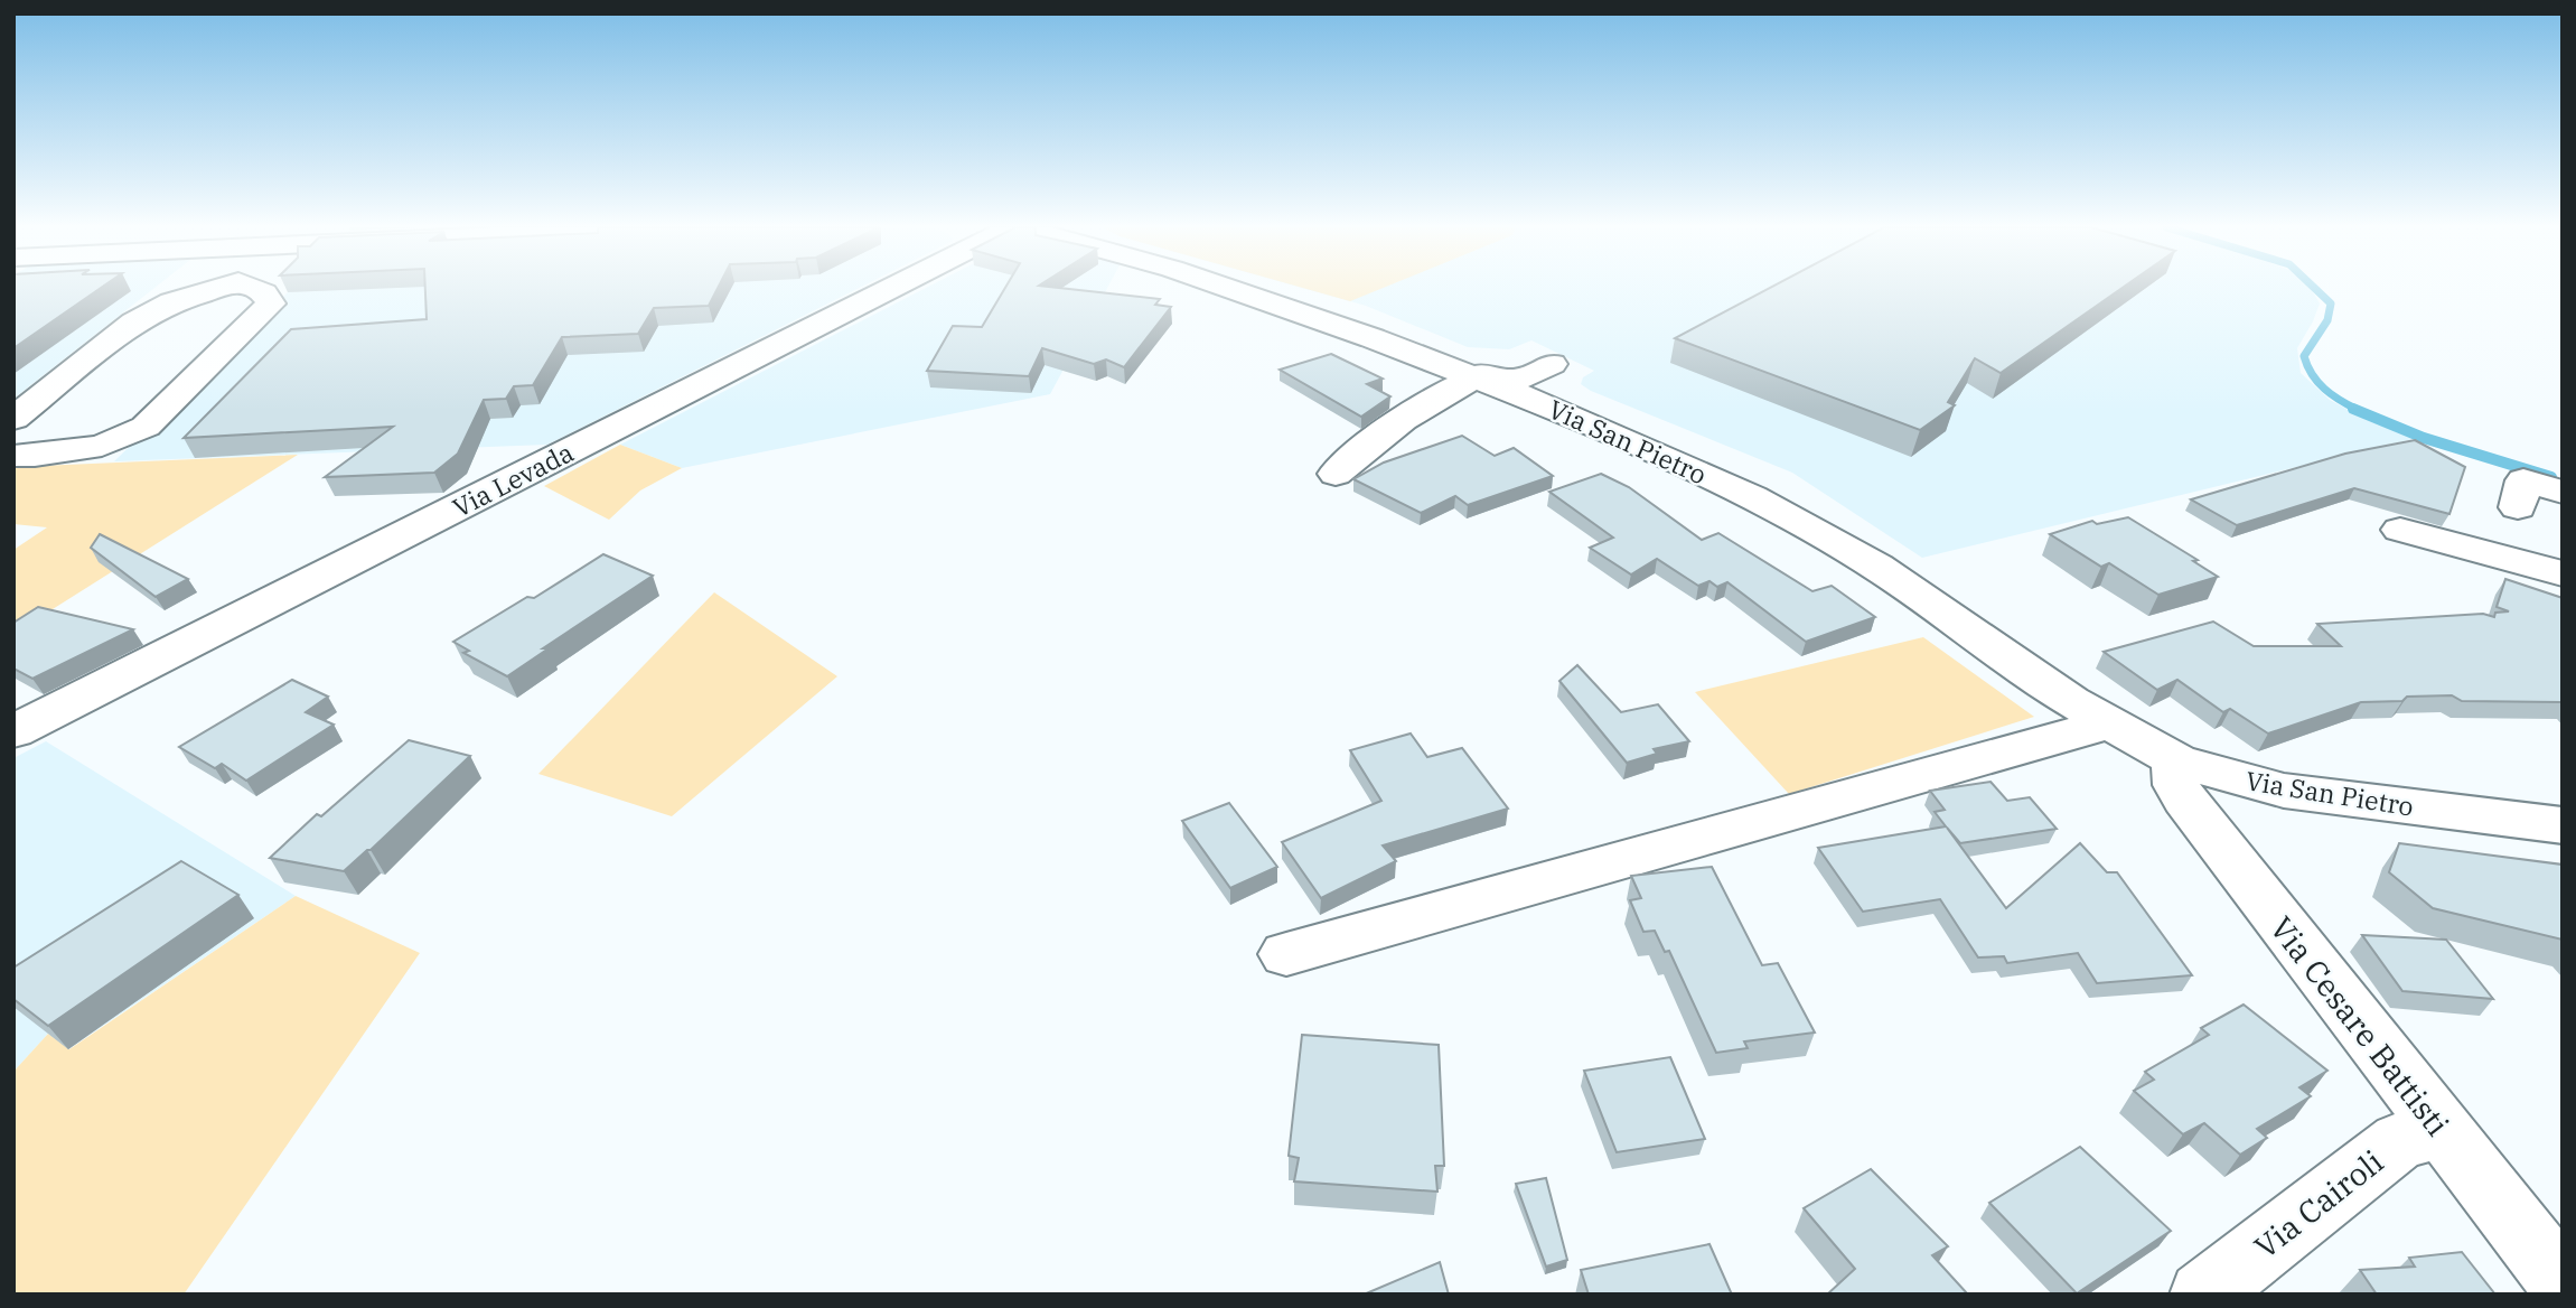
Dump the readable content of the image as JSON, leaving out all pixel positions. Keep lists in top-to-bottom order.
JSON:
{
  "streets": {
    "street": [
      "Via San Pietro",
      "Via Levada",
      "Via Cesare Battisti",
      "Via Cairoli"
    ]
  },
  "crossings": [
    ["Via San Pietro", "Via Cesare Battisti"],
    ["Via Cesare Battisti", "Via Cairoli"]
  ]
}
